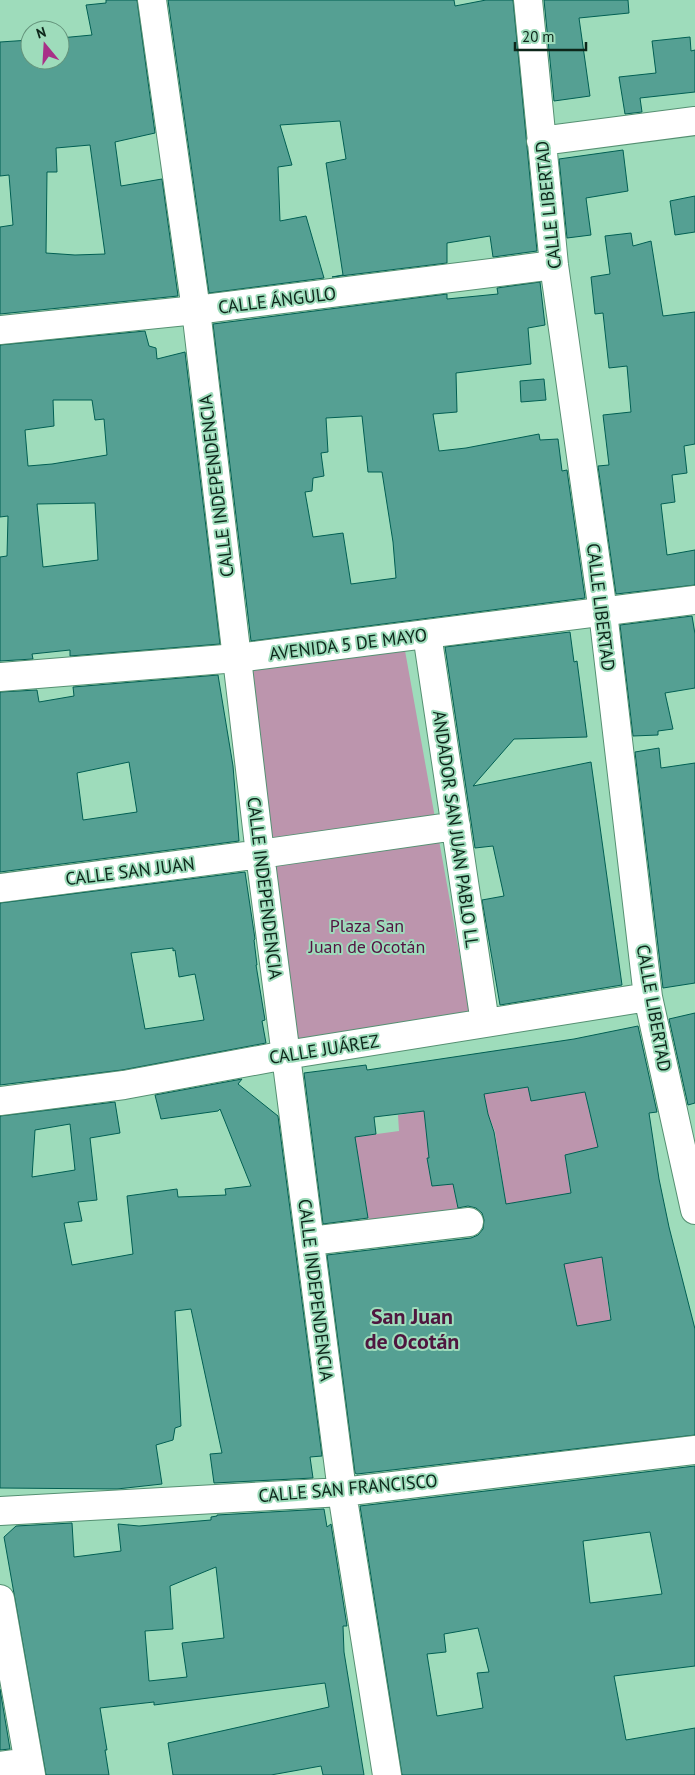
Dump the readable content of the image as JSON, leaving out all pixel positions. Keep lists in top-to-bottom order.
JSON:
{
  "streets": {
    "street": [
      "CALLE LIBERTAD",
      "CALLE ÁNGULO",
      "CALLE INDEPENDENCIA",
      "AVENIDA 5 DE MAYO",
      "ANDADOR SAN JUAN PABLO LL",
      "CALLE SAN JUAN",
      "CALLE JUÁREZ",
      "CALLE SAN FRANCISCO"
    ]
  },
  "crossings": [
    ["CALLE LIBERTAD", "CALLE ÁNGULO"],
    ["CALLE LIBERTAD", "AVENIDA 5 DE MAYO"],
    ["CALLE LIBERTAD", "CALLE JUÁREZ"],
    ["CALLE ÁNGULO", "CALLE INDEPENDENCIA"],
    ["CALLE INDEPENDENCIA", "AVENIDA 5 DE MAYO"],
    ["CALLE INDEPENDENCIA", "CALLE SAN JUAN"],
    ["CALLE INDEPENDENCIA", "CALLE JUÁREZ"],
    ["CALLE INDEPENDENCIA", "CALLE SAN FRANCISCO"],
    ["AVENIDA 5 DE MAYO", "ANDADOR SAN JUAN PABLO LL"],
    ["ANDADOR SAN JUAN PABLO LL", "CALLE SAN JUAN"],
    ["ANDADOR SAN JUAN PABLO LL", "CALLE JUÁREZ"]
  ],
  "districts": ["San Juan de Ocotán"],
  "parks": ["Plaza San Juan de Ocotán"],
  "scale_bar": "20 m",
  "north": "top"
}
